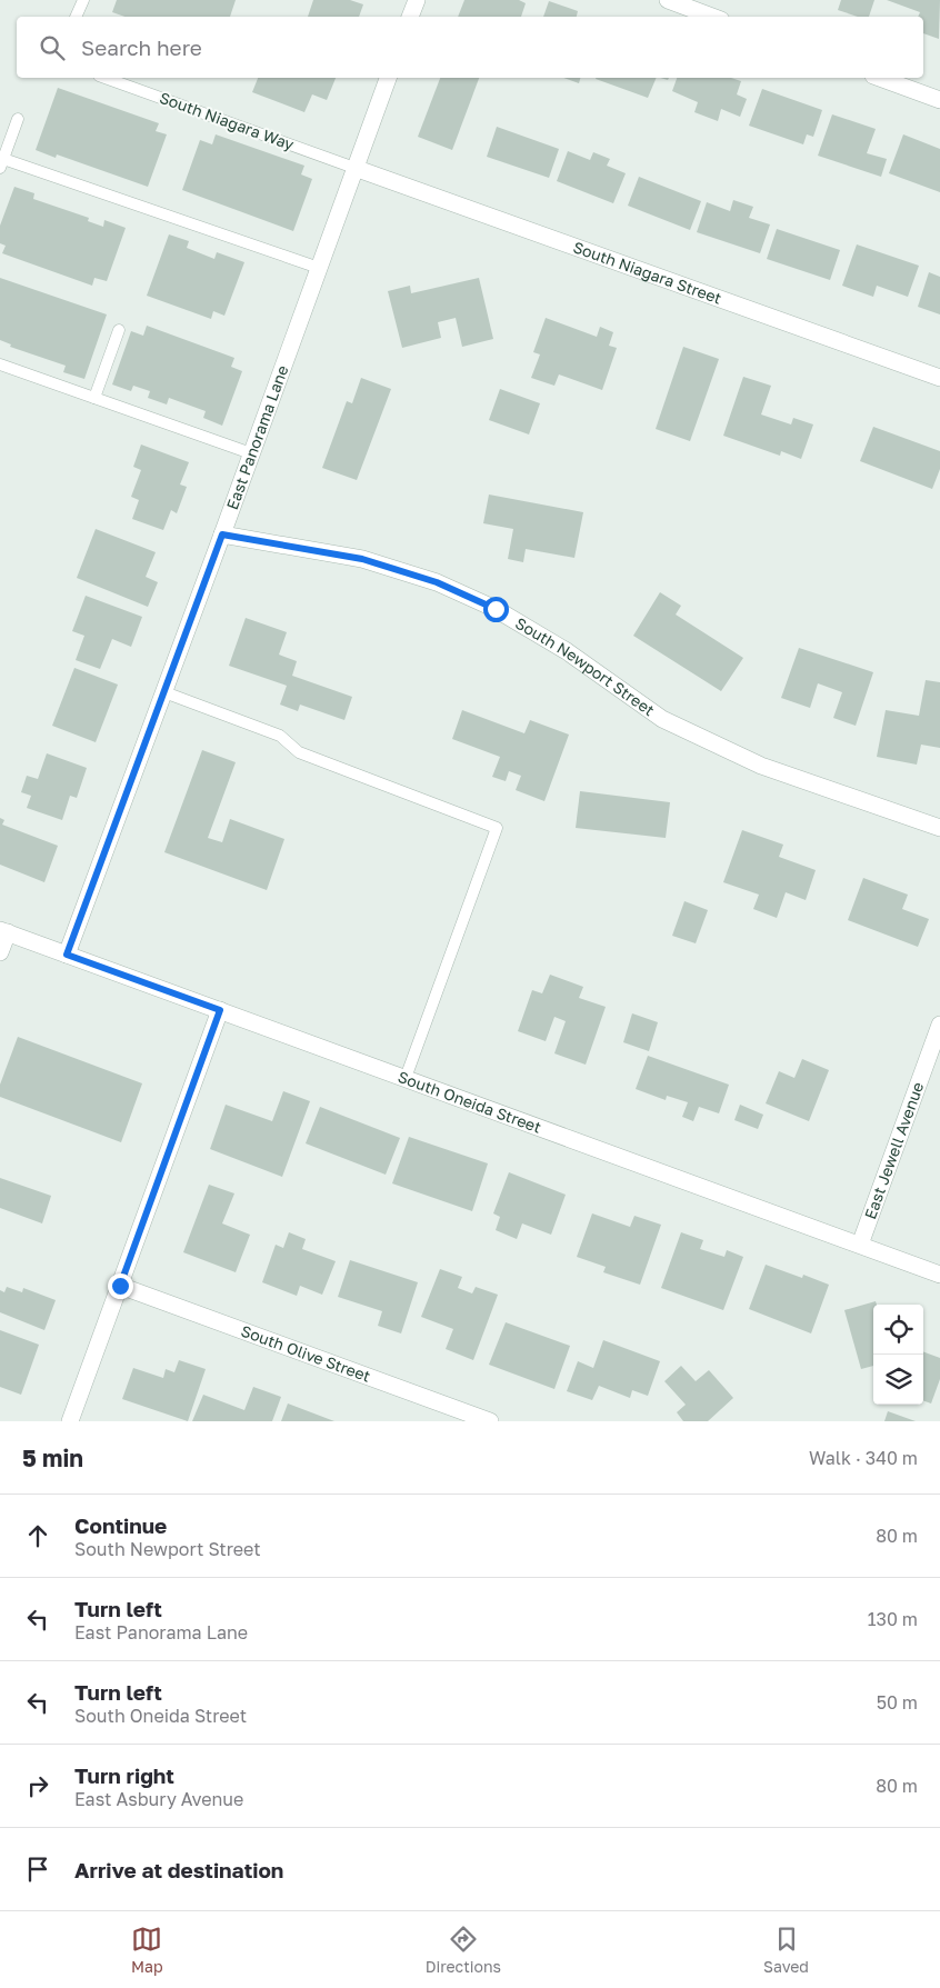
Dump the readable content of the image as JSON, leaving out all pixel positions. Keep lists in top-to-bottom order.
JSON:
{
  "streets": {
    "street": [
      "South Niagara Street",
      "East Panorama Lane",
      "South Newport Street",
      "South Oneida Street",
      "East Jewell Avenue",
      "South Olive Street"
    ],
    "lane": ["South Niagara Way"]
  },
  "crossings": [
    ["South Niagara Way", "South Niagara Street"],
    ["South Niagara Way", "East Panorama Lane"],
    ["South Niagara Street", "East Panorama Lane"],
    ["East Panorama Lane", "South Newport Street"],
    ["East Panorama Lane", "South Oneida Street"],
    ["South Oneida Street", "East Jewell Avenue"]
  ],
  "page": {
    "search": "Search here",
    "heading": ["5 min", "Walk · 340 m"],
    "list": [
      ["Continue", "South Newport Street", "80 m"],
      ["Turn left", "East Panorama Lane", "130 m"],
      ["Turn left", "South Oneida Street", "50 m"],
      ["Turn right", "East Asbury Avenue", "80 m"],
      "Arrive at destination"
    ],
    "nav": ["Map", "Directions", "Saved"]
  }
}
